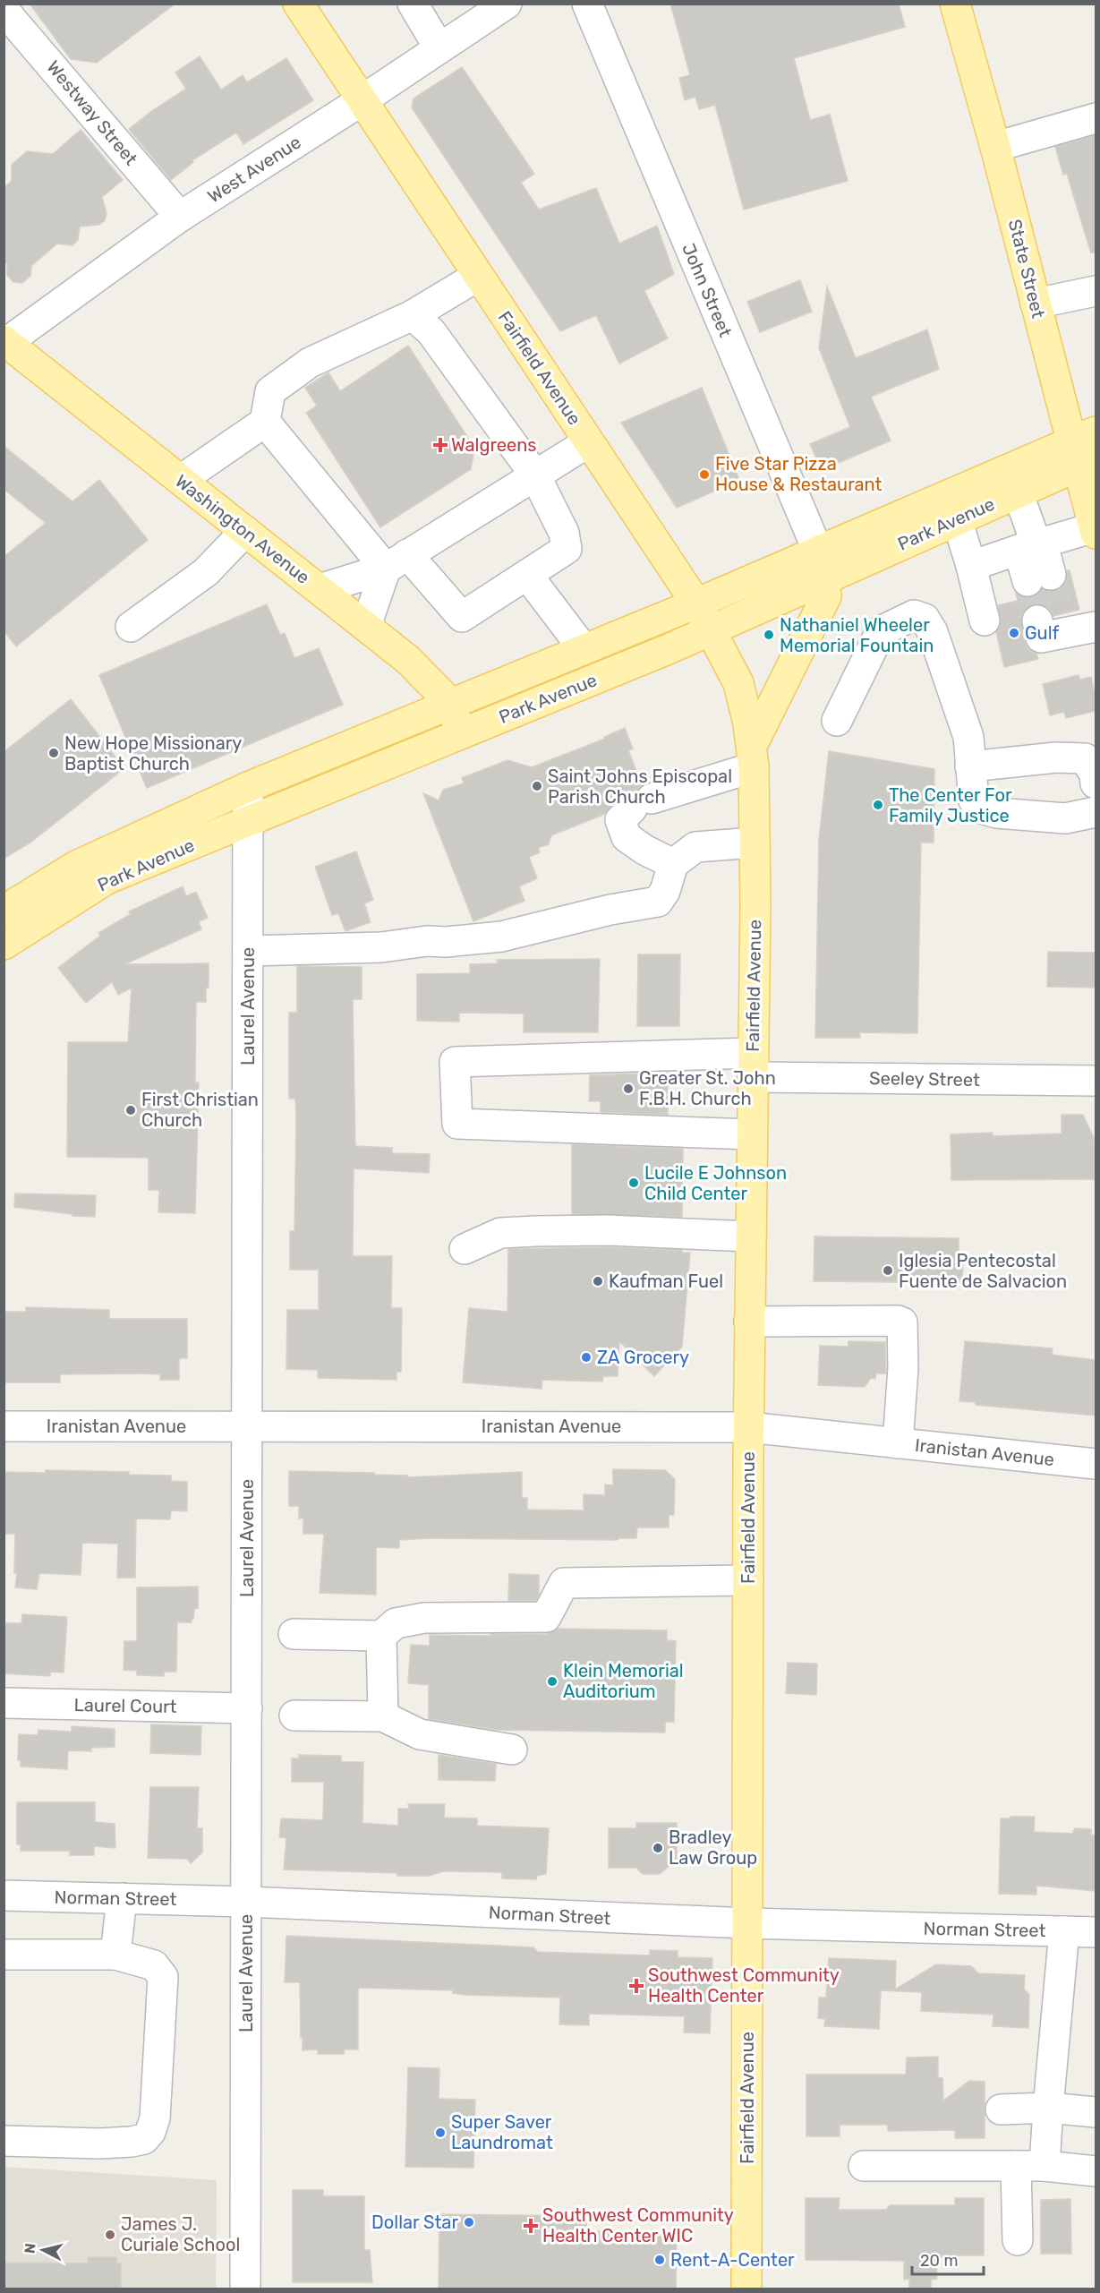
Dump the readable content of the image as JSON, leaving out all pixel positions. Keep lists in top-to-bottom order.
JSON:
{
  "streets": {
    "main road": [
      "State Street",
      "Fairfield Avenue",
      "Park Avenue",
      "Washington Avenue"
    ],
    "street": [
      "Westway Street",
      "West Avenue",
      "John Street",
      "Laurel Avenue",
      "Seeley Street",
      "Iranistan Avenue",
      "Laurel Court",
      "Norman Street"
    ]
  },
  "crossings": [
    ["Westway Street", "West Avenue"],
    ["West Avenue", "Fairfield Avenue"],
    ["West Avenue", "Washington Avenue"],
    ["State Street", "Park Avenue"],
    ["John Street", "Fairfield Avenue"],
    ["John Street", "Park Avenue"],
    ["Fairfield Avenue", "Park Avenue"],
    ["Fairfield Avenue", "Seeley Street"],
    ["Fairfield Avenue", "Iranistan Avenue"],
    ["Fairfield Avenue", "Norman Street"],
    ["Park Avenue", "Washington Avenue"],
    ["Park Avenue", "Laurel Avenue"],
    ["Laurel Avenue", "Iranistan Avenue"],
    ["Laurel Avenue", "Laurel Court"],
    ["Laurel Avenue", "Norman Street"]
  ],
  "places": {
    "health": ["Walgreens", "Southwest Community Health Center", "Southwest Community Health Center WIC"],
    "other": [
      "Five Star Pizza House & Restaurant",
      "Gulf",
      "Nathaniel Wheeler Memorial Fountain",
      "New Hope Missionary Baptist Church",
      "Saint Johns Episcopal Parish Church",
      "The Center For Family Justice",
      "Greater St. John F.B.H. Church",
      "First Christian Church",
      "Lucile E Johnson Child Center",
      "Iglesia Pentecostal Fuente de Salvacion",
      "Kaufman Fuel",
      "ZA Grocery",
      "Klein Memorial Auditorium",
      "Bradley Law Group",
      "Super Saver Laundromat",
      "Dollar Star",
      "James J. Curiale School",
      "Rent-A-Center"
    ]
  },
  "scale_bar": "20 m",
  "north": "left"
}
